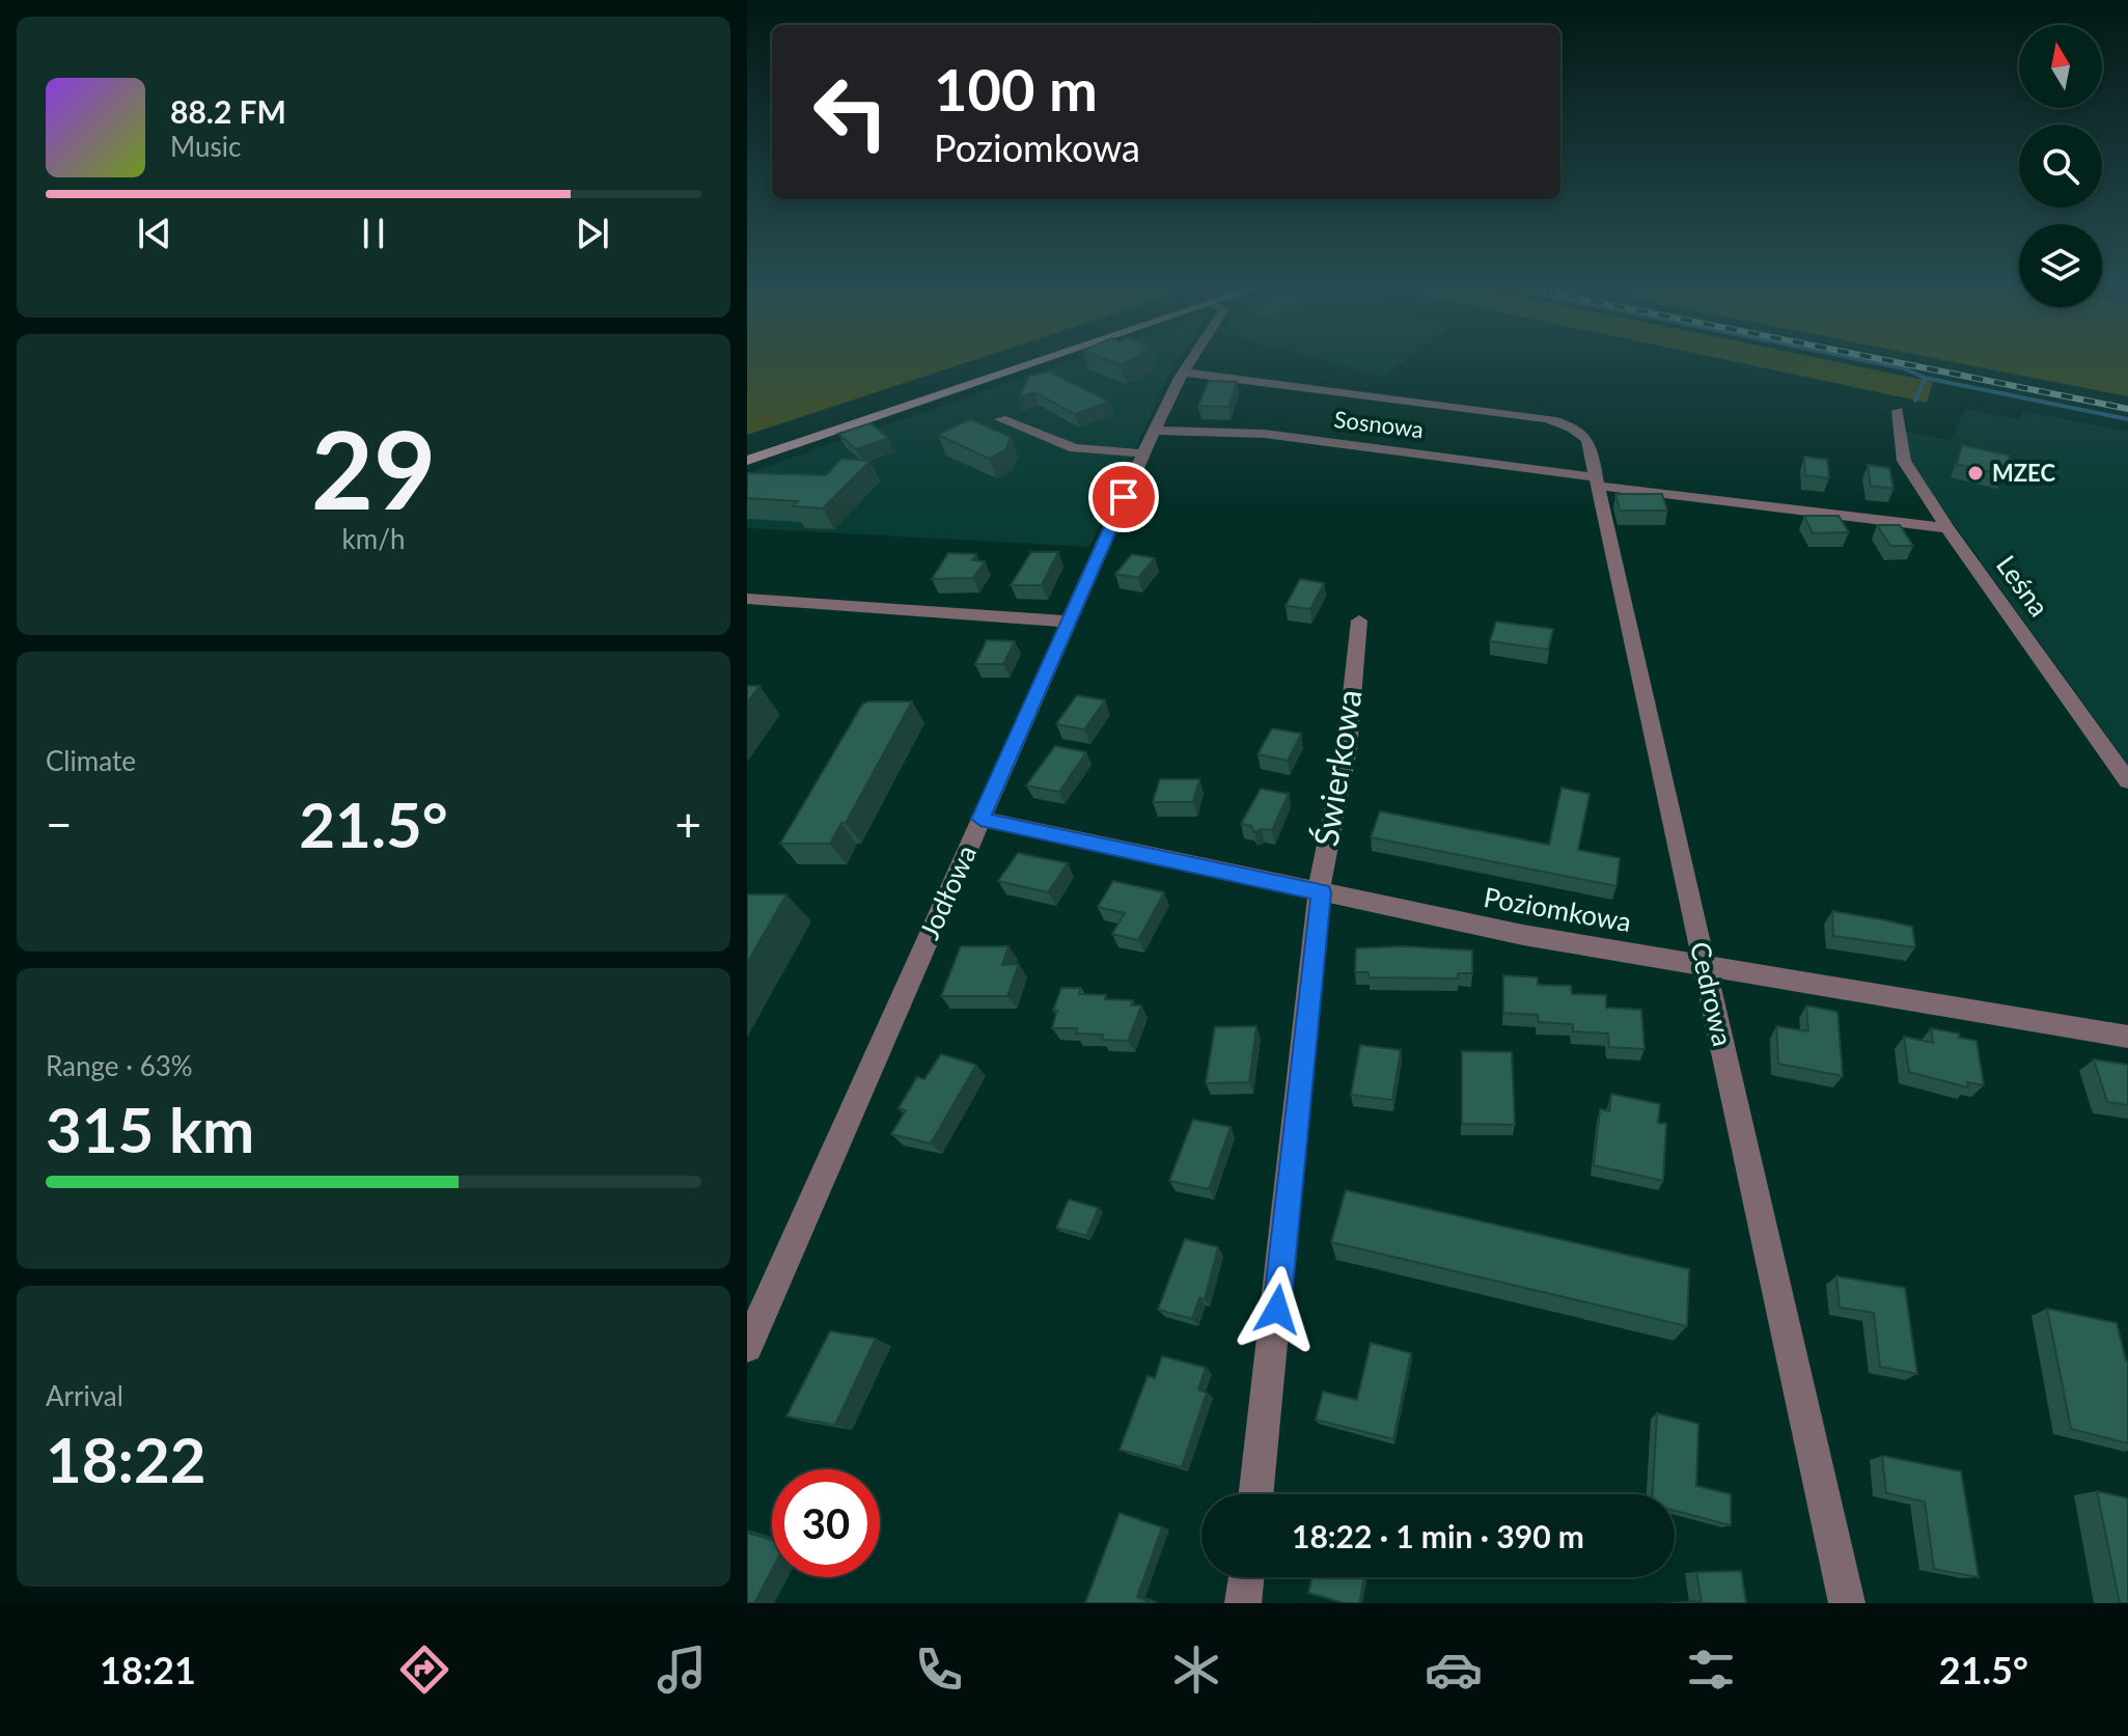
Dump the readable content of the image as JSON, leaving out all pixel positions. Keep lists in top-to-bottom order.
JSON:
{
  "streets": {
    "street": [
      "Sosnowa",
      "Leśna",
      "Świerkowa",
      "Jodłowa",
      "Poziomkowa",
      "Cedrowa"
    ]
  },
  "crossings": [
    ["Sosnowa", "Leśna"],
    ["Sosnowa", "Jodłowa"],
    ["Sosnowa", "Cedrowa"],
    ["Świerkowa", "Poziomkowa"],
    ["Jodłowa", "Poziomkowa"],
    ["Jodłowa", "Cedrowa"],
    ["Poziomkowa", "Cedrowa"]
  ],
  "places": ["MZEC"],
  "north": "top",
  "page": {
    "turn": ["100 m", "Poziomkowa"],
    "song": ["88.2 FM", "Music"],
    "tile": [
      ["29", "km/h"],
      "Climate",
      ["Range · 63%", "315 km"],
      ["Arrival", "18:22"]
    ],
    "heat": ["−", "21.5°", "+"],
    "limit": "30",
    "trip": "18:22 · 1 min · 390 m",
    "tabs": ["18:21", "21.5°"]
  }
}
